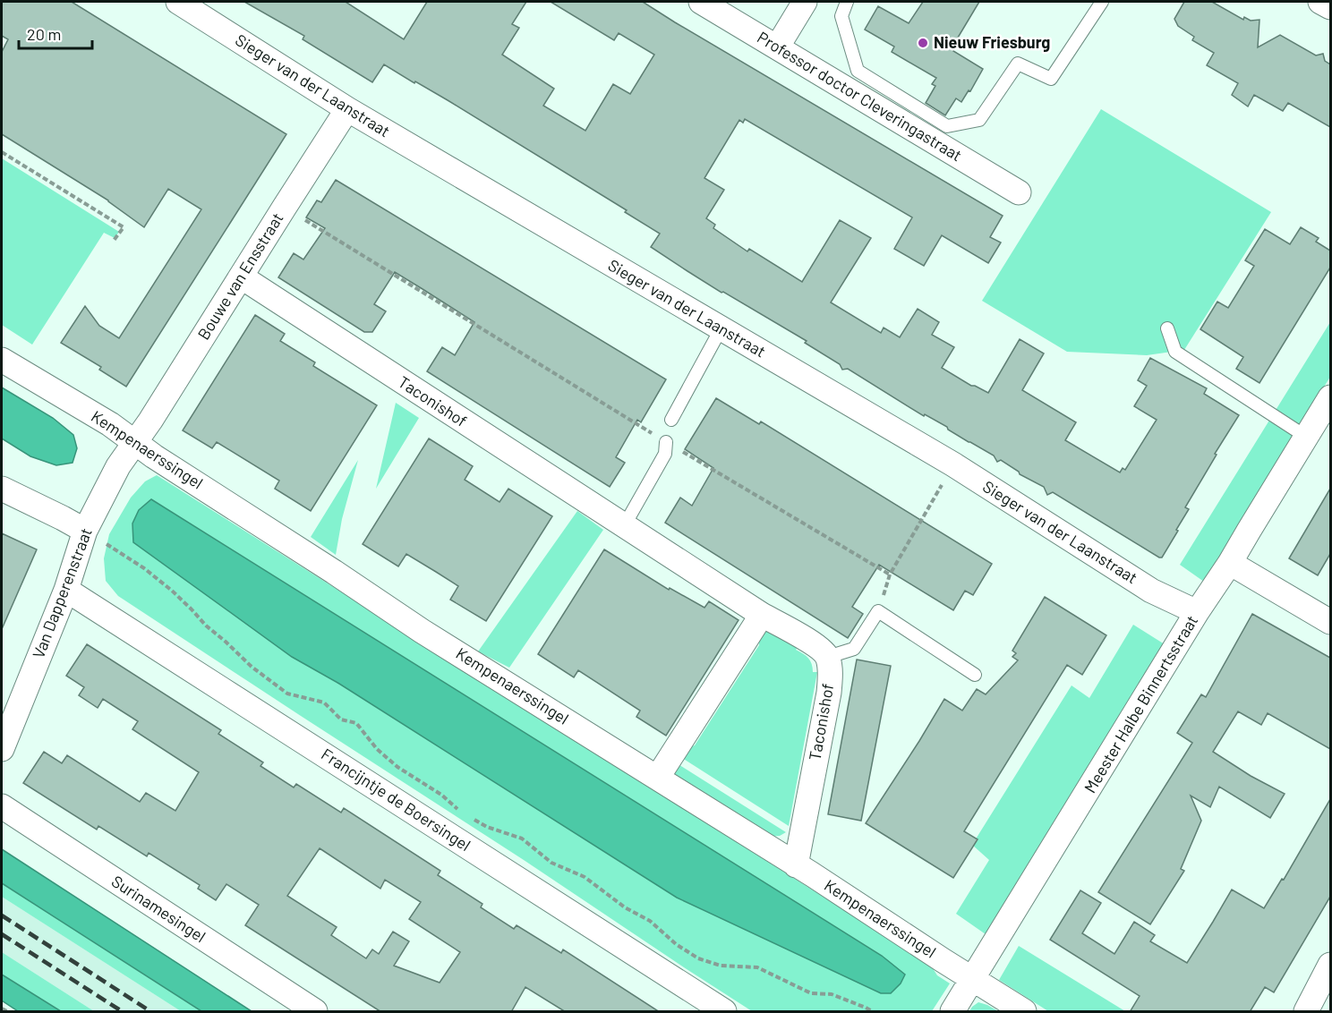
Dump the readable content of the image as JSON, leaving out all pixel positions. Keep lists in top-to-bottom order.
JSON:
{
  "streets": {
    "street": [
      "Sieger van der Laanstraat",
      "Professor doctor Cleveringastraat",
      "Bouwe van Ensstraat",
      "Taconishof",
      "Kempenaerssingel",
      "Van Dapperenstraat",
      "Meester Halbe Binnertsstraat",
      "Francijntje de Boersingel",
      "Surinamesingel"
    ]
  },
  "crossings": [
    ["Sieger van der Laanstraat", "Bouwe van Ensstraat"],
    ["Sieger van der Laanstraat", "Meester Halbe Binnertsstraat"],
    ["Bouwe van Ensstraat", "Taconishof"],
    ["Bouwe van Ensstraat", "Kempenaerssingel"],
    ["Bouwe van Ensstraat", "Van Dapperenstraat"],
    ["Taconishof", "Kempenaerssingel"],
    ["Kempenaerssingel", "Van Dapperenstraat"],
    ["Kempenaerssingel", "Meester Halbe Binnertsstraat"],
    ["Van Dapperenstraat", "Francijntje de Boersingel"]
  ],
  "places": ["Nieuw Friesburg"],
  "scale_bar": "20 m"
}
